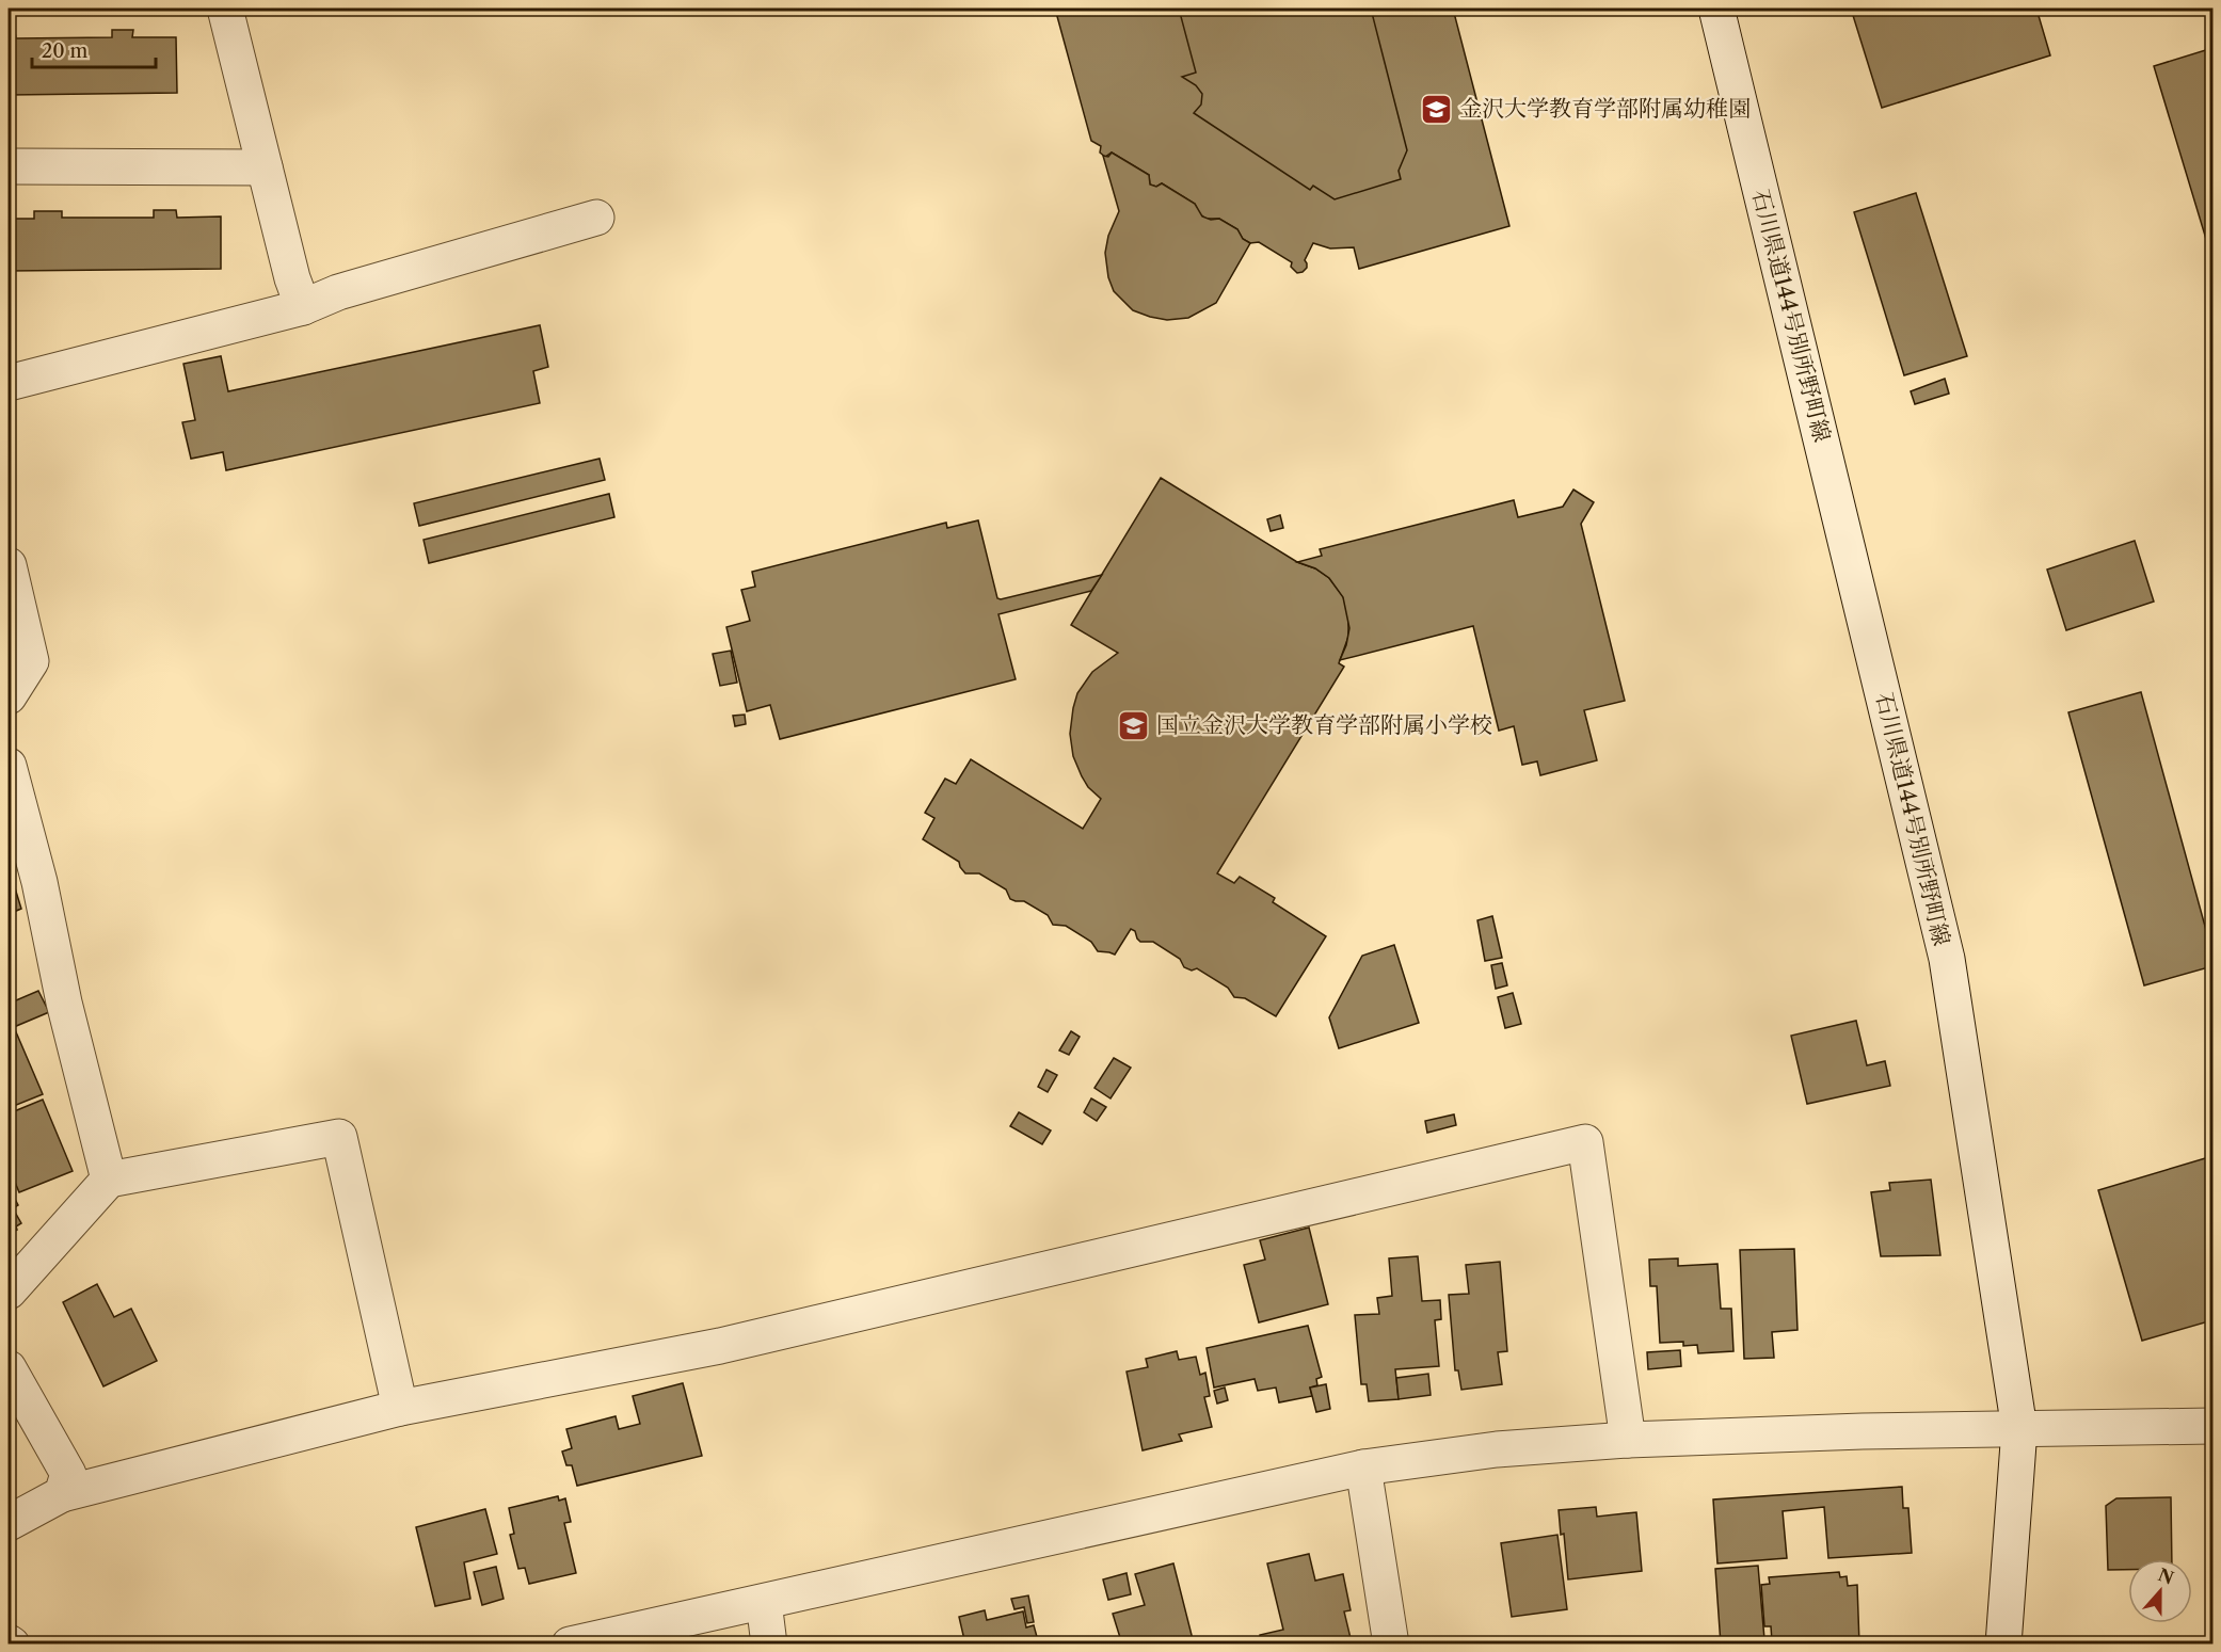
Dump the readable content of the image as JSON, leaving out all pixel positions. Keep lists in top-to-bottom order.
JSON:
{
  "streets": {
    "street": ["石川県道144号別所野町線"]
  },
  "places": {
    "school or university": ["金沢大学教育学部附属幼稚園", "国立金沢大学教育学部附属小学校"]
  },
  "scale_bar": "20 m",
  "north": "top"
}
